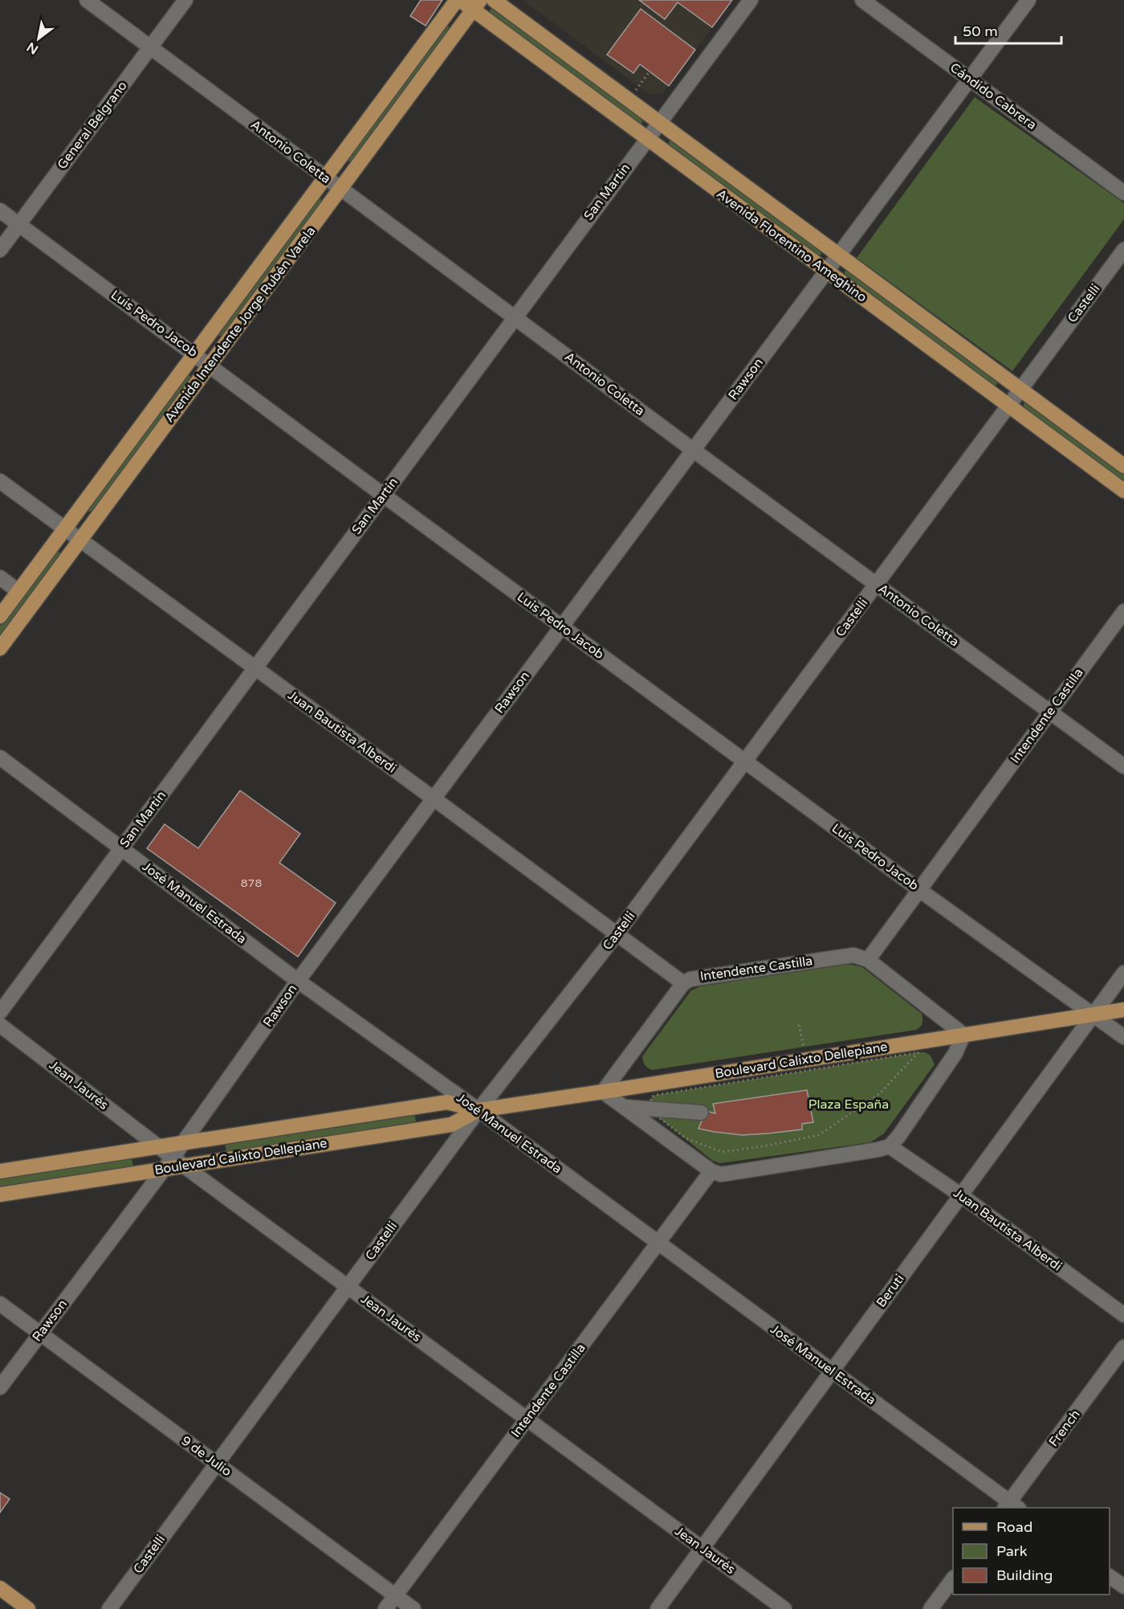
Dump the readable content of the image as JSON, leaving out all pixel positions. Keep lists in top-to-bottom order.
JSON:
{
  "streets": {
    "main road": ["Avenida Florentino Ameghino", "Avenida Intendente Jorge Rubén Varela", "Boulevard Calixto Dellepiane"],
    "street": [
      "Cándido Cabrera",
      "General Belgrano",
      "Antonio Coletta",
      "San Martín",
      "Castelli",
      "Luis Pedro Jacob",
      "Rawson",
      "Intendente Castilla",
      "Juan Bautista Alberdi",
      "José Manuel Estrada",
      "Jean Jaurés",
      "Beruti",
      "French",
      "9 de Julio"
    ]
  },
  "crossings": [
    ["Cándido Cabrera", "Rawson"],
    ["General Belgrano", "Antonio Coletta"],
    ["General Belgrano", "Luis Pedro Jacob"],
    ["Antonio Coletta", "San Martín"],
    ["Antonio Coletta", "Castelli"],
    ["Antonio Coletta", "Avenida Intendente Jorge Rubén Varela"],
    ["Antonio Coletta", "Rawson"],
    ["Antonio Coletta", "Intendente Castilla"],
    ["San Martín", "Avenida Florentino Ameghino"],
    ["San Martín", "Luis Pedro Jacob"],
    ["San Martín", "Juan Bautista Alberdi"],
    ["San Martín", "José Manuel Estrada"],
    ["Avenida Florentino Ameghino", "Castelli"],
    ["Avenida Florentino Ameghino", "Avenida Intendente Jorge Rubén Varela"],
    ["Avenida Florentino Ameghino", "Rawson"],
    ["Castelli", "Luis Pedro Jacob"],
    ["Castelli", "Juan Bautista Alberdi"],
    ["Castelli", "José Manuel Estrada"],
    ["Castelli", "Boulevard Calixto Dellepiane"],
    ["Castelli", "Jean Jaurés"],
    ["Castelli", "9 de Julio"],
    ["Luis Pedro Jacob", "Avenida Intendente Jorge Rubén Varela"],
    ["Luis Pedro Jacob", "Rawson"],
    ["Luis Pedro Jacob", "Intendente Castilla"],
    ["Luis Pedro Jacob", "Boulevard Calixto Dellepiane"],
    ["Luis Pedro Jacob", "Beruti"],
    ["Avenida Intendente Jorge Rubén Varela", "Juan Bautista Alberdi"],
    ["Rawson", "Juan Bautista Alberdi"],
    ["Rawson", "José Manuel Estrada"],
    ["Rawson", "Boulevard Calixto Dellepiane"],
    ["Rawson", "Jean Jaurés"],
    ["Rawson", "9 de Julio"],
    ["Intendente Castilla", "Juan Bautista Alberdi"],
    ["Intendente Castilla", "José Manuel Estrada"],
    ["Intendente Castilla", "Boulevard Calixto Dellepiane"],
    ["Intendente Castilla", "Jean Jaurés"],
    ["Intendente Castilla", "9 de Julio"],
    ["Juan Bautista Alberdi", "Beruti"],
    ["José Manuel Estrada", "Boulevard Calixto Dellepiane"],
    ["José Manuel Estrada", "Beruti"],
    ["José Manuel Estrada", "French"],
    ["Boulevard Calixto Dellepiane", "Jean Jaurés"],
    ["Boulevard Calixto Dellepiane", "Beruti"],
    ["Jean Jaurés", "Beruti"]
  ],
  "parks": ["Plaza España"],
  "house_numbers": ["878"],
  "legend": ["Road", "Park", "Building"],
  "scale_bar": "50 m",
  "north": "bottom left"
}
